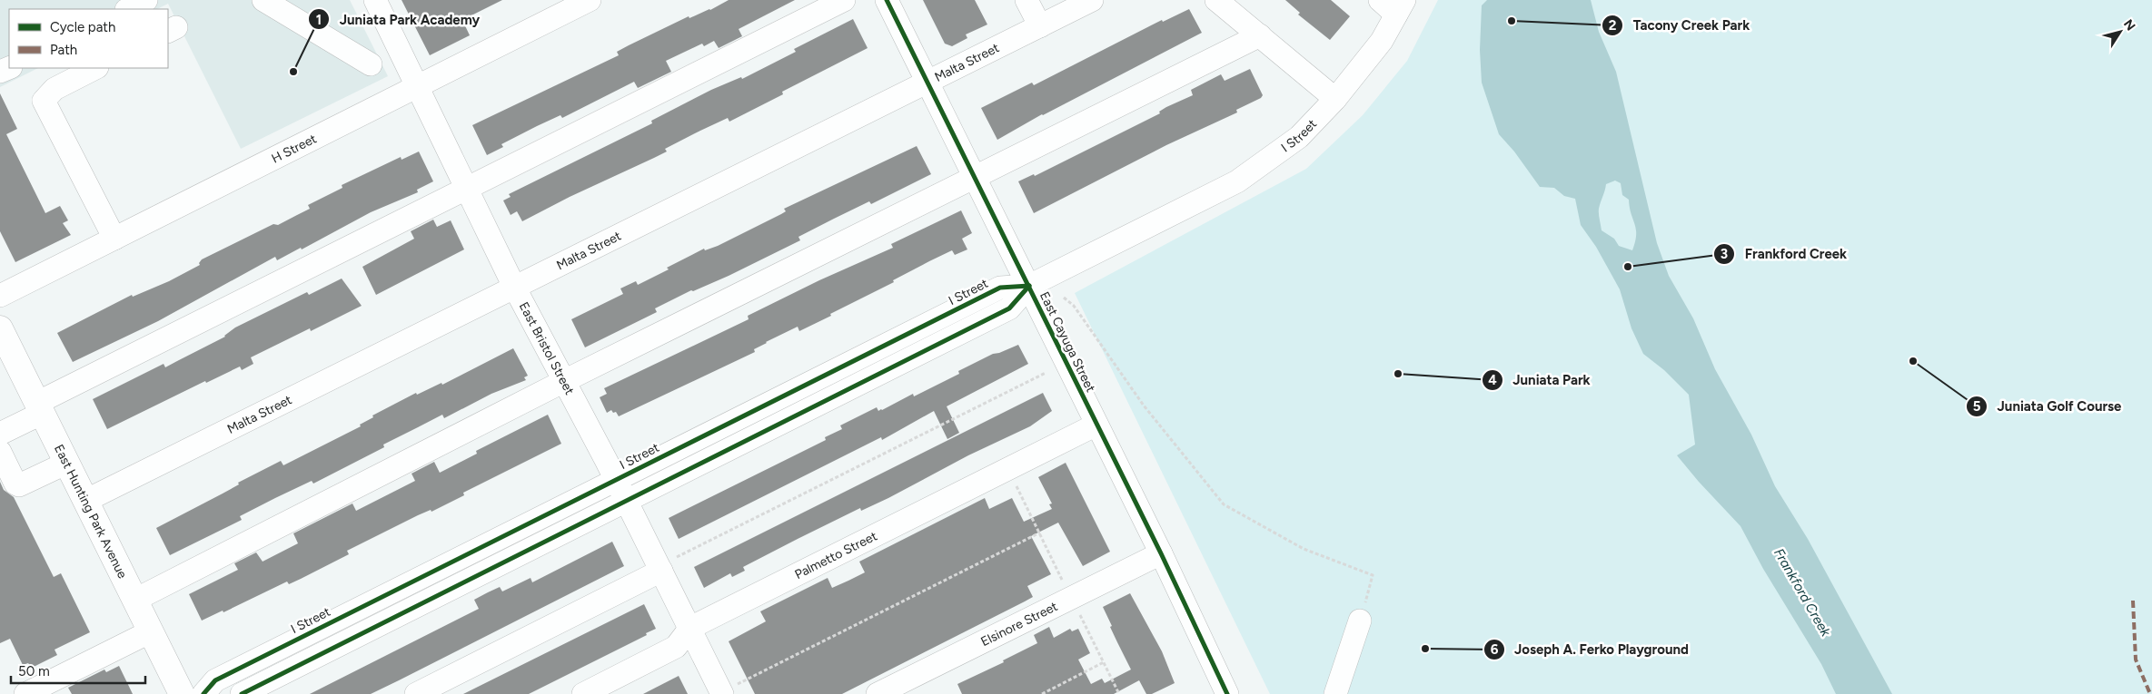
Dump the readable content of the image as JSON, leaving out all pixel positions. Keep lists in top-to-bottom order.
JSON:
{
  "streets": {
    "main road": ["East Hunting Park Avenue"],
    "street": [
      "Malta Street",
      "I Street",
      "H Street",
      "East Cayuga Street",
      "East Bristol Street",
      "Palmetto Street",
      "Elsinore Street"
    ]
  },
  "crossings": [
    ["Malta Street", "East Cayuga Street"],
    ["Malta Street", "East Bristol Street"],
    ["Malta Street", "East Hunting Park Avenue"],
    ["I Street", "East Cayuga Street"],
    ["I Street", "East Bristol Street"],
    ["H Street", "East Bristol Street"],
    ["East Cayuga Street", "Palmetto Street"],
    ["East Cayuga Street", "Elsinore Street"],
    ["East Bristol Street", "Palmetto Street"]
  ],
  "water": ["Frankford Creek"],
  "places": [
    "Tacony Creek Park",
    "Juniata Park Academy",
    "Frankford Creek",
    "Juniata Golf Course",
    "Juniata Park",
    "Joseph A. Ferko Playground"
  ],
  "legend": ["Cycle path", "Path"],
  "scale_bar": "50 m",
  "north": "top right"
}
